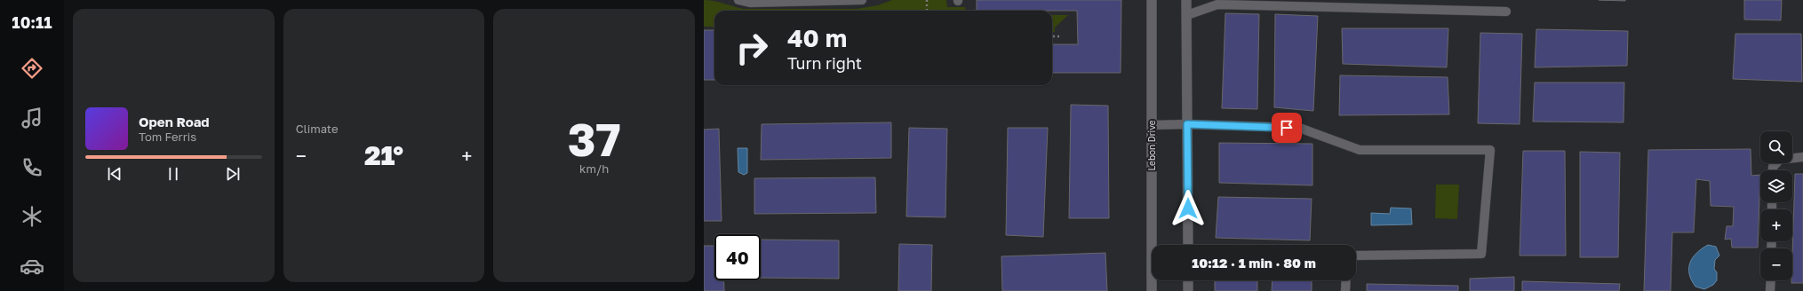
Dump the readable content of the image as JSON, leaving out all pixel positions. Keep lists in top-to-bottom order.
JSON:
{
  "streets": {
    "street": ["Lebon Drive"]
  },
  "page": {
    "tabs": "10:11",
    "tile": [
      "Climate",
      ["37", "km/h"]
    ],
    "turn": ["40 m", "Turn right"],
    "song": ["Open Road", "Tom Ferris"],
    "map_buttons": ["+", "−"],
    "heat": ["−", "21°", "+"],
    "limit": "40",
    "trip": "10:12 · 1 min · 80 m"
  }
}
